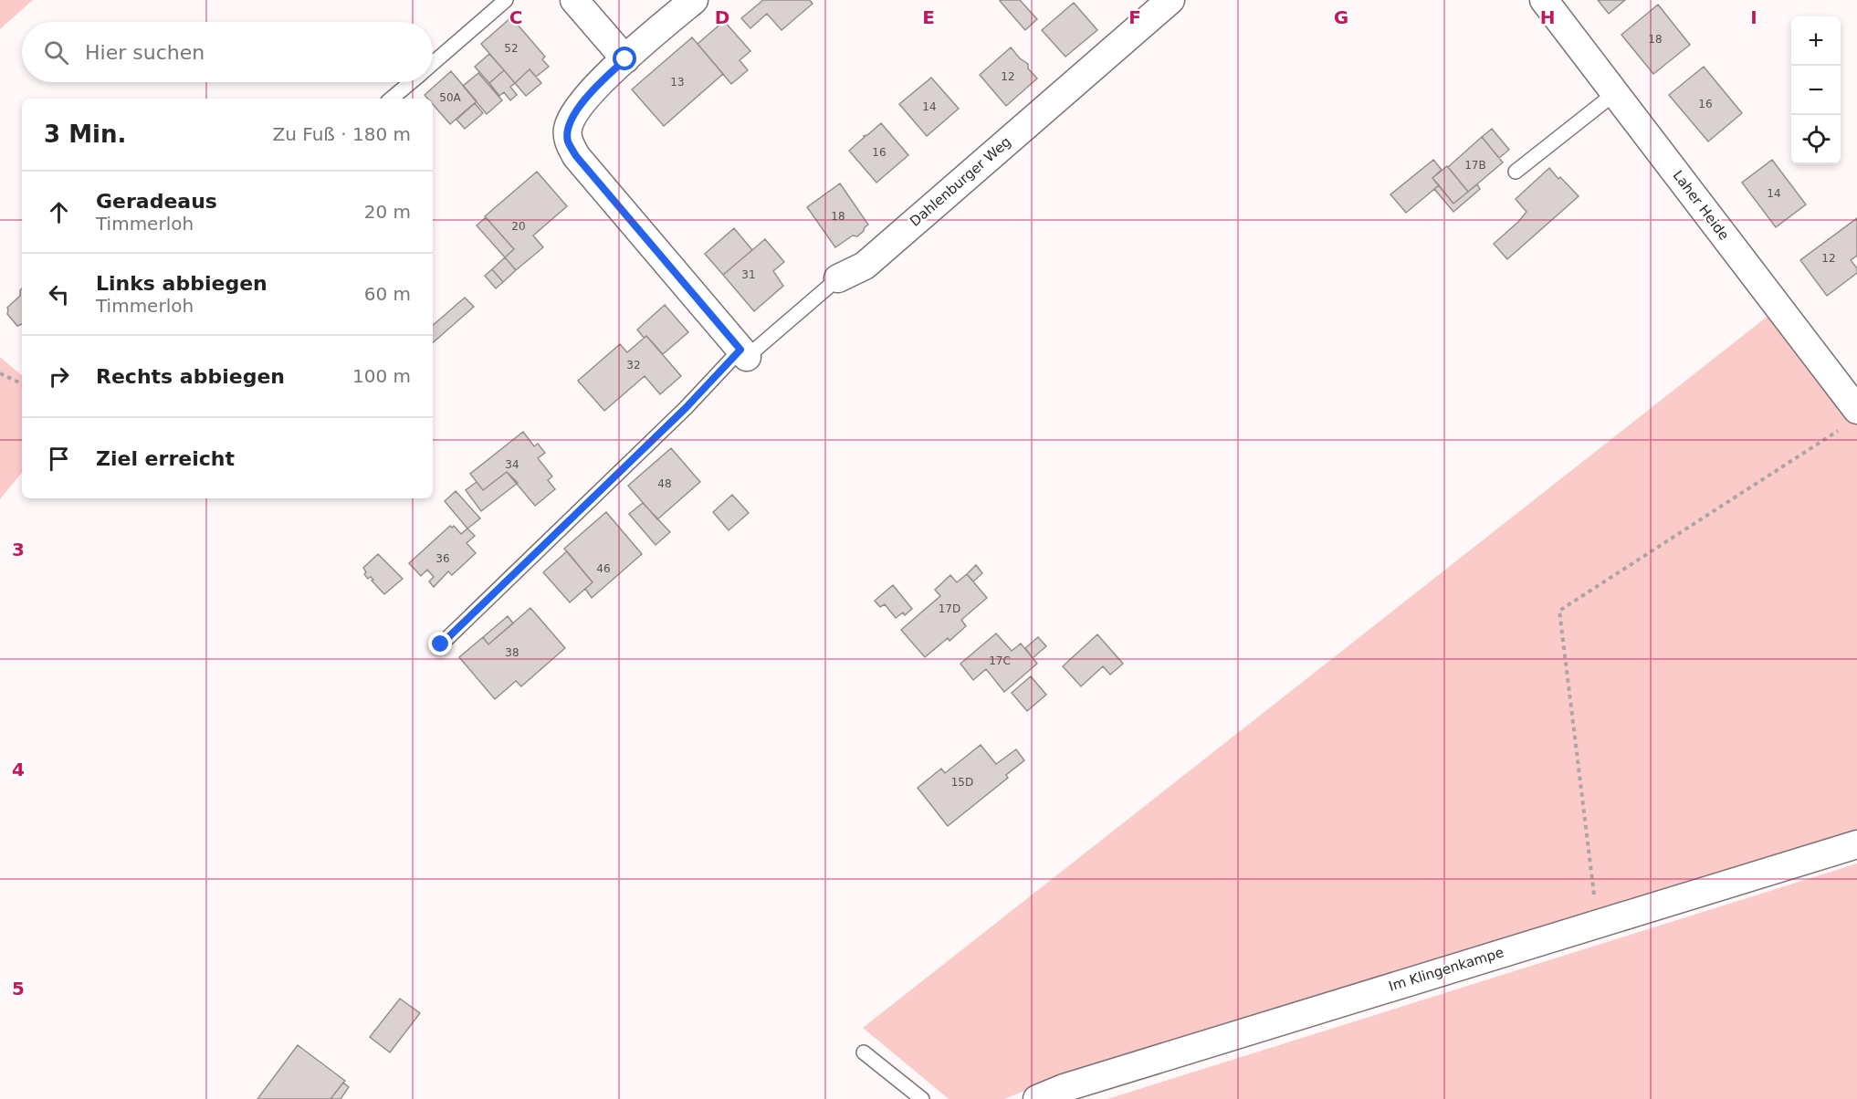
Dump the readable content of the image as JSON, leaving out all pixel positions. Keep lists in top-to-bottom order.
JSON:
{
  "streets": {
    "street": ["Dahlenburger Weg", "Laher Heide", "Im Klingenkampe"]
  },
  "house_numbers": [
    "18",
    "52",
    "12",
    "13",
    "50A",
    "16",
    "14",
    "16",
    "17B",
    "14",
    "18",
    "20",
    "12",
    "31",
    "32",
    "34",
    "48",
    "36",
    "46",
    "17D",
    "38",
    "17C",
    "15D"
  ],
  "page": {
    "map_buttons": ["+", "−"],
    "search": "Hier suchen",
    "heading": ["3 Min.", "Zu Fuß · 180 m"],
    "list": [
      ["Geradeaus", "Timmerloh", "20 m"],
      ["Links abbiegen", "Timmerloh", "60 m"],
      ["Rechts abbiegen", "100 m"],
      "Ziel erreicht"
    ]
  },
  "grid": {
    "columns": [
      "C",
      "D",
      "E",
      "F",
      "G",
      "H",
      "I"
    ],
    "rows": ["3", "4", "5"]
  }
}
